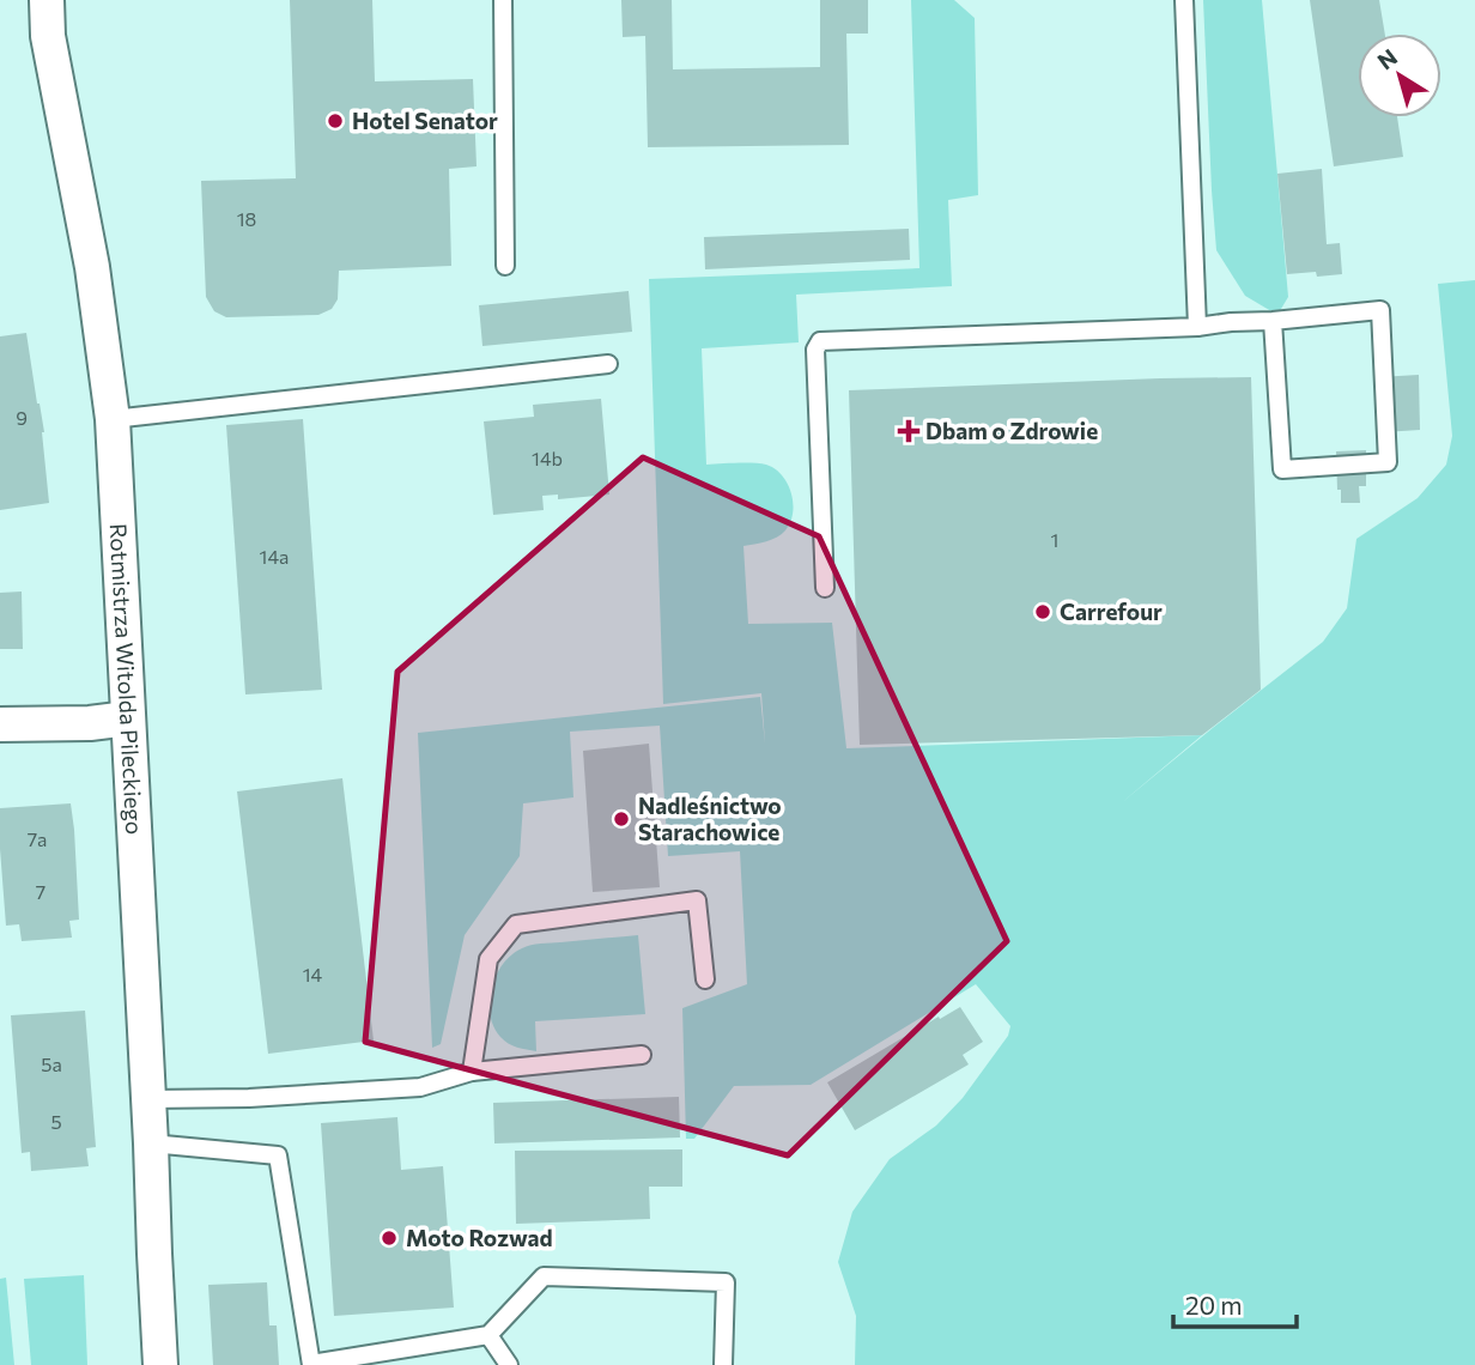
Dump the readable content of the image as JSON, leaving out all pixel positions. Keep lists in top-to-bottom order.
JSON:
{
  "streets": {
    "street": ["Rotmistrza Witolda Pileckiego"]
  },
  "places": {
    "other": [
      "Hotel Senator",
      "Carrefour",
      "Nadleśnictwo Starachowice",
      "Moto Rozwad"
    ],
    "health": ["Dbam o Zdrowie"]
  },
  "house_numbers": [
    "18",
    "9",
    "14b",
    "1",
    "14a",
    "7a",
    "7",
    "14",
    "5a",
    "5"
  ],
  "scale_bar": "20 m",
  "north": "top left"
}
